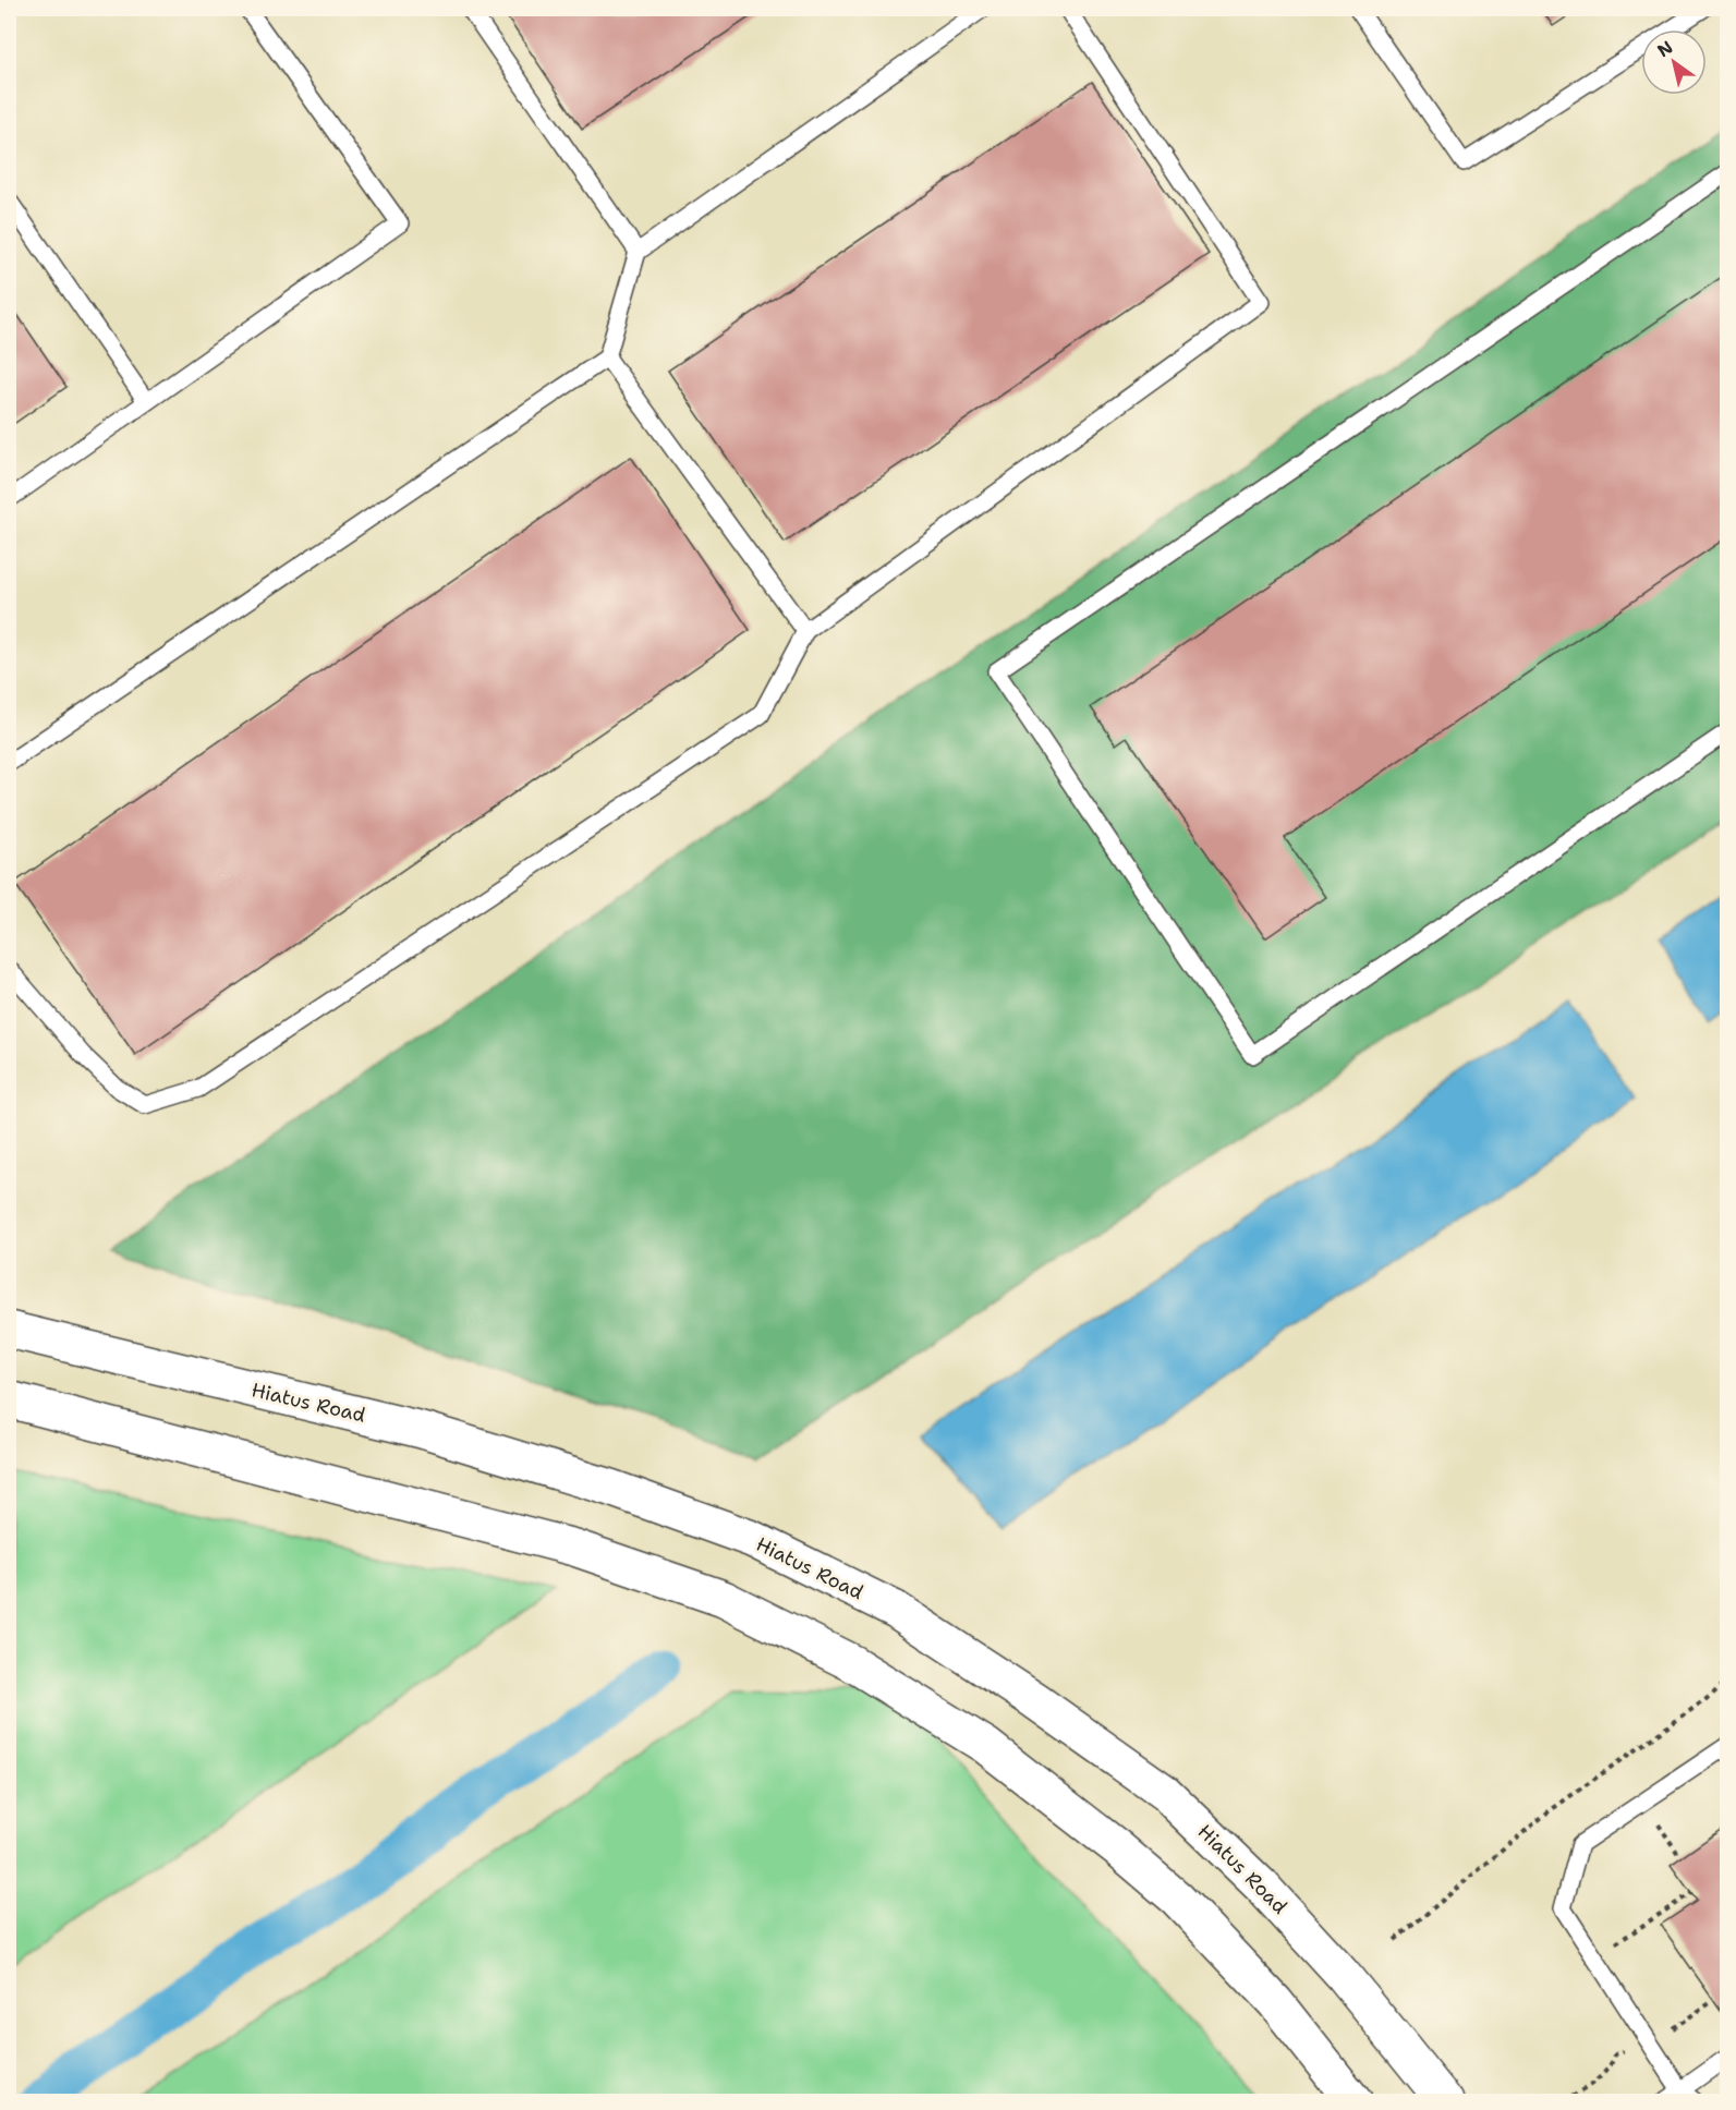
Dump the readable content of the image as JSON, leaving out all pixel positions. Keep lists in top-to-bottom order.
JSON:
{
  "streets": {
    "main road": ["Hiatus Road"]
  },
  "north": "top left"
}
